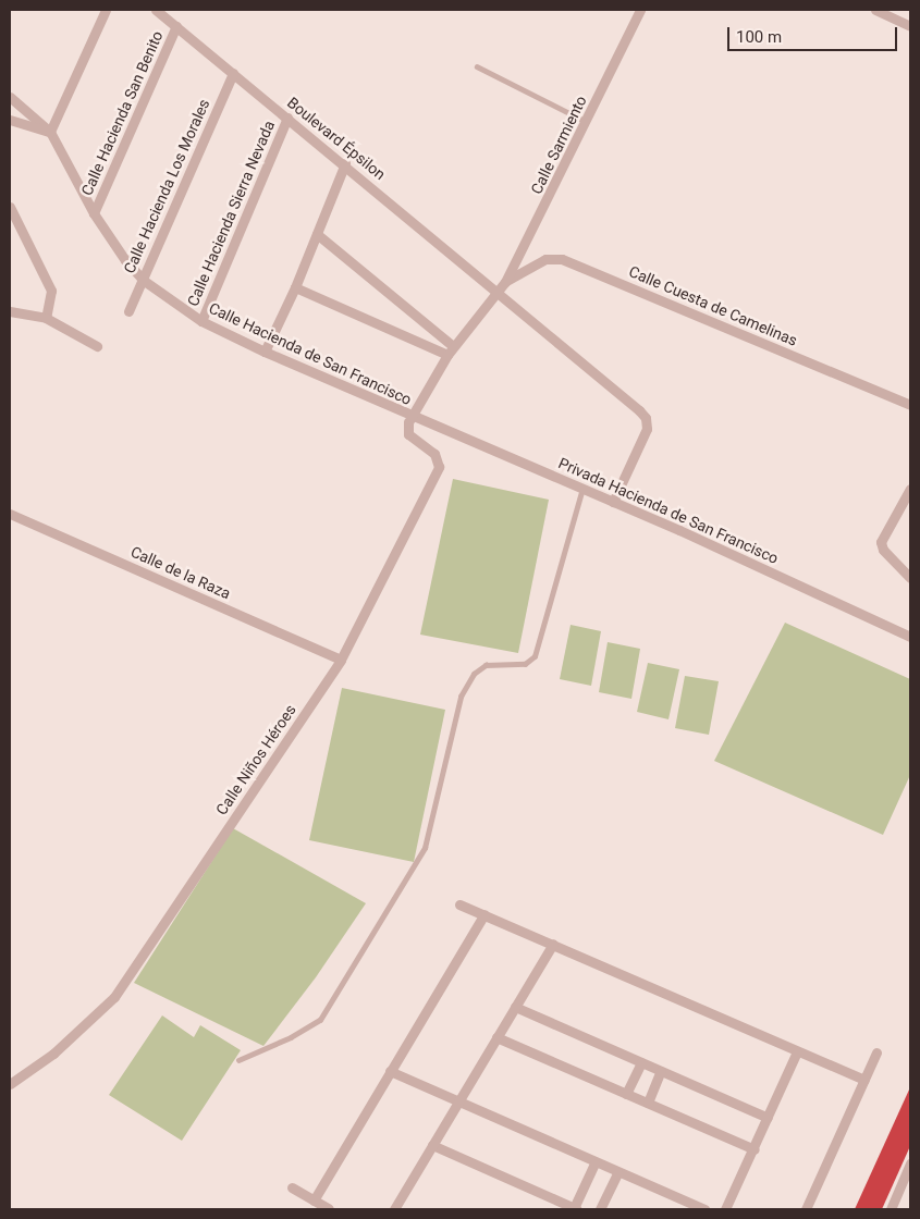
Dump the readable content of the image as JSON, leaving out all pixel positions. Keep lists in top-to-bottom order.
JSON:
{
  "streets": {
    "street": [
      "Calle Hacienda San Benito",
      "Boulevard Épsilon",
      "Calle Sarmiento",
      "Calle Hacienda Los Morales",
      "Calle Hacienda Sierra Nevada",
      "Calle Cuesta de Camelinas",
      "Calle Hacienda de San Francisco",
      "Privada Hacienda de San Francisco",
      "Calle de la Raza",
      "Calle Niños Héroes"
    ]
  },
  "crossings": [
    ["Calle Hacienda San Benito", "Boulevard Épsilon"],
    ["Calle Hacienda San Benito", "Calle Hacienda de San Francisco"],
    ["Boulevard Épsilon", "Calle Sarmiento"],
    ["Boulevard Épsilon", "Calle Hacienda Los Morales"],
    ["Boulevard Épsilon", "Calle Hacienda Sierra Nevada"],
    ["Boulevard Épsilon", "Privada Hacienda de San Francisco"],
    ["Calle Sarmiento", "Calle Cuesta de Camelinas"],
    ["Calle Sarmiento", "Calle Hacienda de San Francisco"],
    ["Calle Sarmiento", "Privada Hacienda de San Francisco"],
    ["Calle Sarmiento", "Calle Niños Héroes"],
    ["Calle Hacienda Los Morales", "Calle Hacienda de San Francisco"],
    ["Calle Hacienda Sierra Nevada", "Calle Hacienda de San Francisco"],
    ["Calle Hacienda de San Francisco", "Privada Hacienda de San Francisco"],
    ["Calle Hacienda de San Francisco", "Calle Niños Héroes"],
    ["Privada Hacienda de San Francisco", "Calle Niños Héroes"],
    ["Calle de la Raza", "Calle Niños Héroes"]
  ],
  "scale_bar": "100 m"
}
